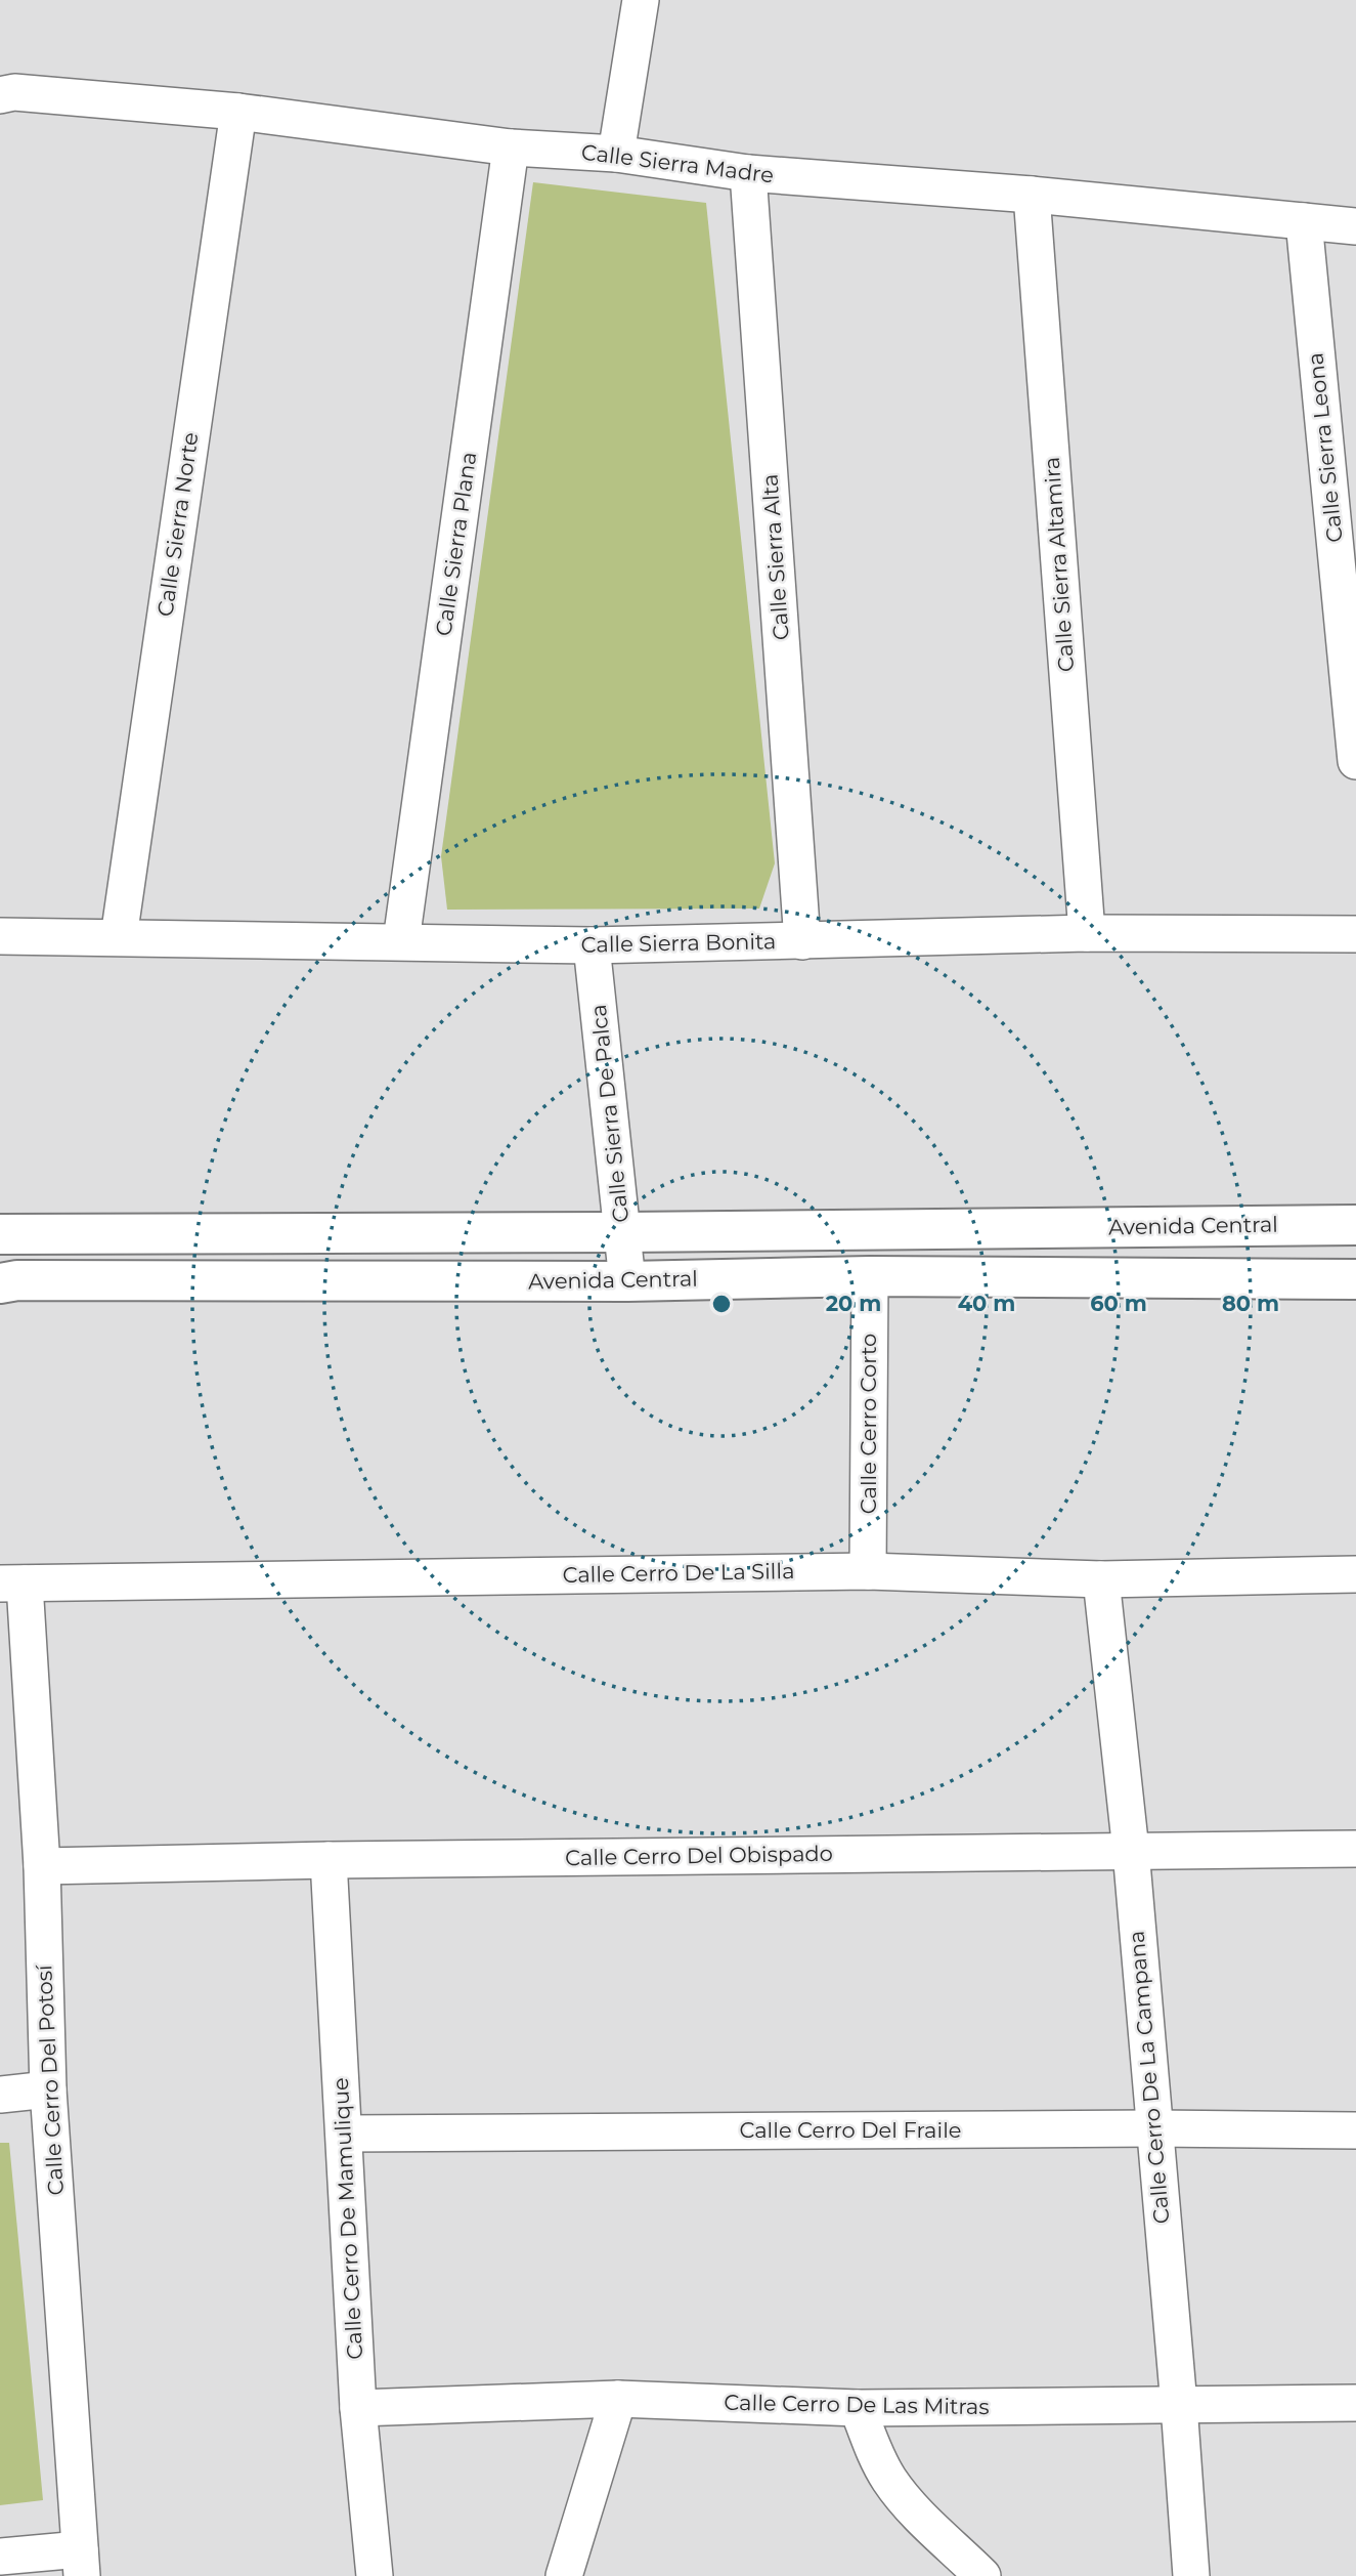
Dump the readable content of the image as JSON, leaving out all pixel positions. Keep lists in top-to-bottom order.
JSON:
{
  "streets": {
    "street": [
      "Calle Sierra Madre",
      "Calle Sierra Leona",
      "Calle Sierra Norte",
      "Calle Sierra Plana",
      "Calle Sierra Alta",
      "Calle Sierra Altamira",
      "Calle Sierra Bonita",
      "Calle Sierra De Palca",
      "Avenida Central",
      "Calle Cerro Corto",
      "Calle Cerro De La Silla",
      "Calle Cerro Del Obispado",
      "Calle Cerro De La Campana",
      "Calle Cerro Del Potosí",
      "Calle Cerro Del Fraile",
      "Calle Cerro De Mamulique",
      "Calle Cerro De Las Mitras"
    ]
  },
  "crossings": [
    ["Calle Sierra Madre", "Calle Sierra Leona"],
    ["Calle Sierra Madre", "Calle Sierra Norte"],
    ["Calle Sierra Madre", "Calle Sierra Plana"],
    ["Calle Sierra Madre", "Calle Sierra Alta"],
    ["Calle Sierra Madre", "Calle Sierra Altamira"],
    ["Calle Sierra Norte", "Calle Sierra Bonita"],
    ["Calle Sierra Plana", "Calle Sierra Bonita"],
    ["Calle Sierra Alta", "Calle Sierra Bonita"],
    ["Calle Sierra Altamira", "Calle Sierra Bonita"],
    ["Calle Sierra Bonita", "Calle Sierra De Palca"],
    ["Calle Sierra De Palca", "Avenida Central"],
    ["Avenida Central", "Calle Cerro Corto"],
    ["Calle Cerro Corto", "Calle Cerro De La Silla"],
    ["Calle Cerro De La Silla", "Calle Cerro De La Campana"],
    ["Calle Cerro De La Silla", "Calle Cerro Del Potosí"],
    ["Calle Cerro Del Obispado", "Calle Cerro De La Campana"],
    ["Calle Cerro Del Obispado", "Calle Cerro Del Potosí"],
    ["Calle Cerro Del Obispado", "Calle Cerro De Mamulique"],
    ["Calle Cerro De La Campana", "Calle Cerro Del Fraile"],
    ["Calle Cerro De La Campana", "Calle Cerro De Las Mitras"],
    ["Calle Cerro Del Fraile", "Calle Cerro De Mamulique"],
    ["Calle Cerro De Mamulique", "Calle Cerro De Las Mitras"]
  ],
  "rings": [
    "20 m",
    "40 m",
    "60 m",
    "80 m"
  ]
}
